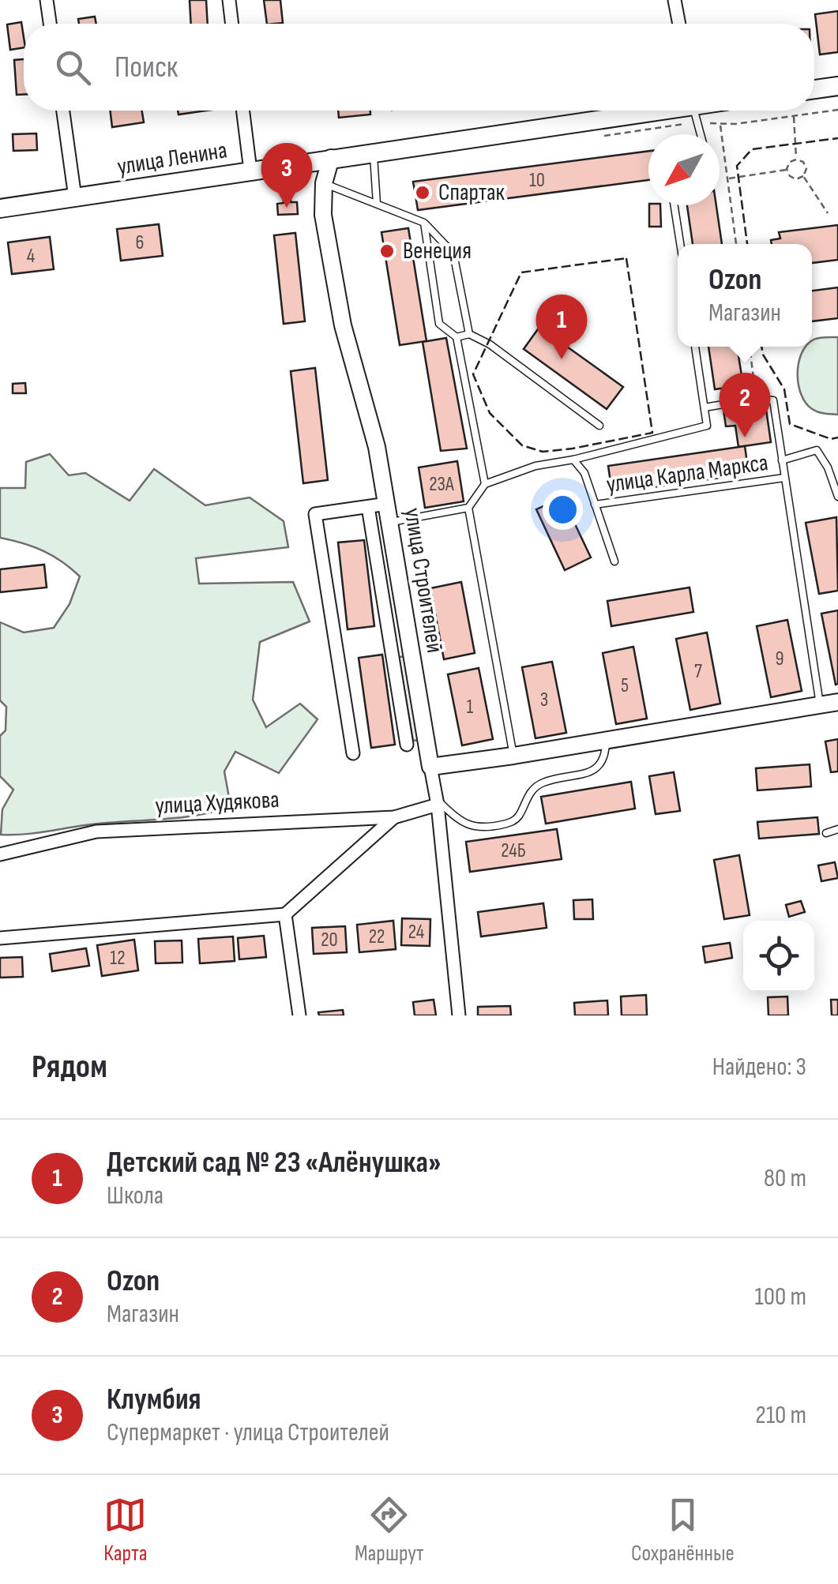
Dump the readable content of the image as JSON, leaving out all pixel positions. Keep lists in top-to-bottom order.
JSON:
{
  "streets": {
    "main road": ["улица Ленина"],
    "street": ["улица Строителей", "улица Худякова"],
    "lane": ["улица Карла Маркса"]
  },
  "crossings": [
    ["улица Ленина", "улица Строителей"],
    ["улица Строителей", "улица Худякова"]
  ],
  "places": ["Спартак", "Венеция"],
  "house_numbers": [
    "10",
    "6",
    "4",
    "23А",
    "9",
    "7",
    "5",
    "3",
    "1",
    "24Б",
    "24",
    "22",
    "20",
    "12"
  ],
  "north": "bottom left",
  "page": {
    "search": "Поиск",
    "pins": ["3", "1", "2"],
    "popup": ["Ozon", "Магазин"],
    "heading": ["Рядом", "Найдено: 3"],
    "list": [
      {
        "mark": "1",
        "name": "Детский сад № 23 «Алёнушка»",
        "note": "Школа",
        "value": "80 m"
      },
      {
        "mark": "2",
        "name": "Ozon",
        "note": "Магазин",
        "value": "100 m"
      },
      {
        "mark": "3",
        "name": "Клумбия",
        "note": "Супермаркет · улица Строителей",
        "value": "210 m"
      }
    ],
    "nav": ["Карта", "Маршрут", "Сохранённые"]
  }
}
